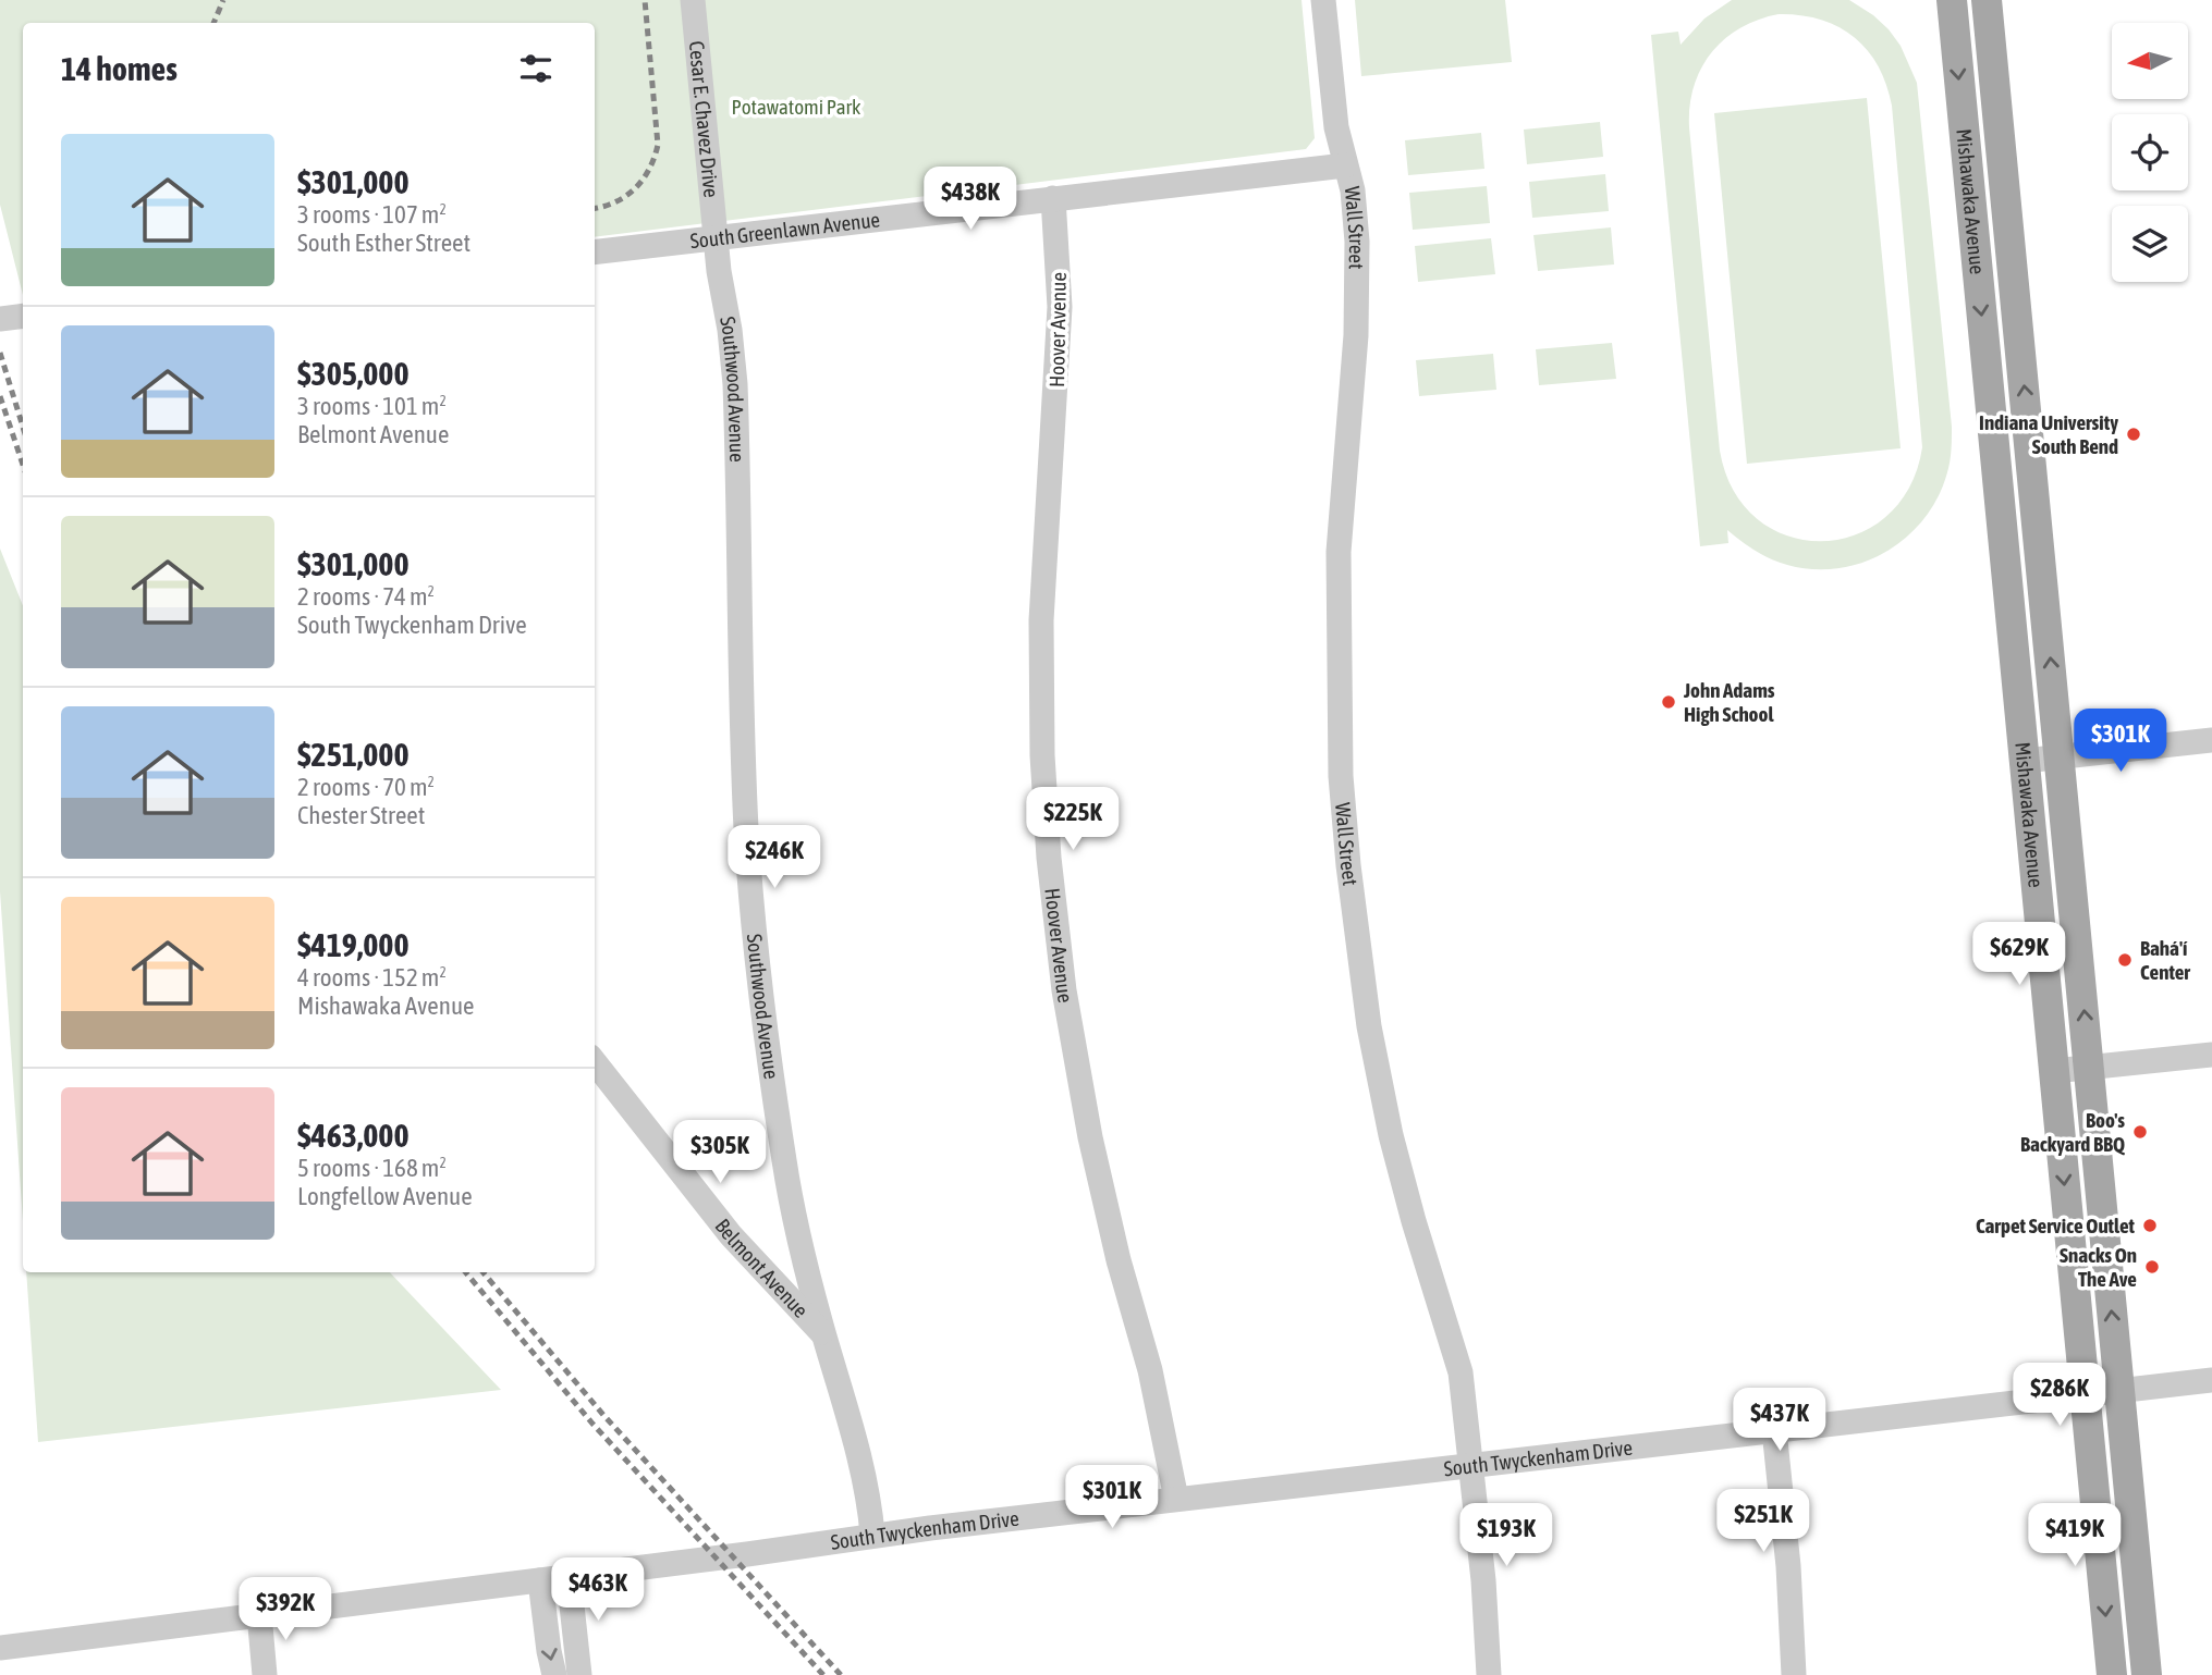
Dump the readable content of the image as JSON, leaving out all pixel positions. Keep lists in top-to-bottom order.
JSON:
{
  "streets": {
    "main road": ["Mishawaka Avenue"],
    "street": [
      "Cesar E. Chavez Drive",
      "Wall Street",
      "South Greenlawn Avenue",
      "Hoover Avenue",
      "Southwood Avenue",
      "Belmont Avenue",
      "South Twyckenham Drive"
    ]
  },
  "crossings": [
    ["Cesar E. Chavez Drive", "South Greenlawn Avenue"],
    ["Cesar E. Chavez Drive", "Southwood Avenue"],
    ["Mishawaka Avenue", "South Twyckenham Drive"],
    ["Wall Street", "South Greenlawn Avenue"],
    ["Wall Street", "South Twyckenham Drive"],
    ["South Greenlawn Avenue", "Hoover Avenue"],
    ["South Greenlawn Avenue", "Southwood Avenue"],
    ["Hoover Avenue", "South Twyckenham Drive"],
    ["Southwood Avenue", "Belmont Avenue"],
    ["Southwood Avenue", "South Twyckenham Drive"]
  ],
  "parks": ["Potawatomi Park"],
  "places": [
    "Indiana University South Bend",
    "John Adams High School",
    "Bahá'í Center",
    "Boo's Backyard BBQ",
    "Carpet Service Outlet",
    "Snacks On The Ave"
  ],
  "north": "left",
  "page": {
    "heading": "14 homes",
    "list": [
      {
        "name": "$301,000",
        "note": "3 rooms · 107 m² · South Esther Street"
      },
      {
        "name": "$305,000",
        "note": "3 rooms · 101 m² · Belmont Avenue"
      },
      {
        "name": "$301,000",
        "note": "2 rooms · 74 m² · South Twyckenham Drive"
      },
      {
        "name": "$251,000",
        "note": "2 rooms · 70 m² · Chester Street"
      },
      {
        "name": "$419,000",
        "note": "4 rooms · 152 m² · Mishawaka Avenue"
      },
      {
        "name": "$463,000",
        "note": "5 rooms · 168 m² · Longfellow Avenue"
      }
    ],
    "price": [
      "$438K",
      "$301K",
      "$225K",
      "$246K",
      "$629K",
      "$305K",
      "$286K",
      "$437K",
      "$301K",
      "$251K",
      "$193K",
      "$419K",
      "$463K",
      "$392K"
    ]
  }
}
